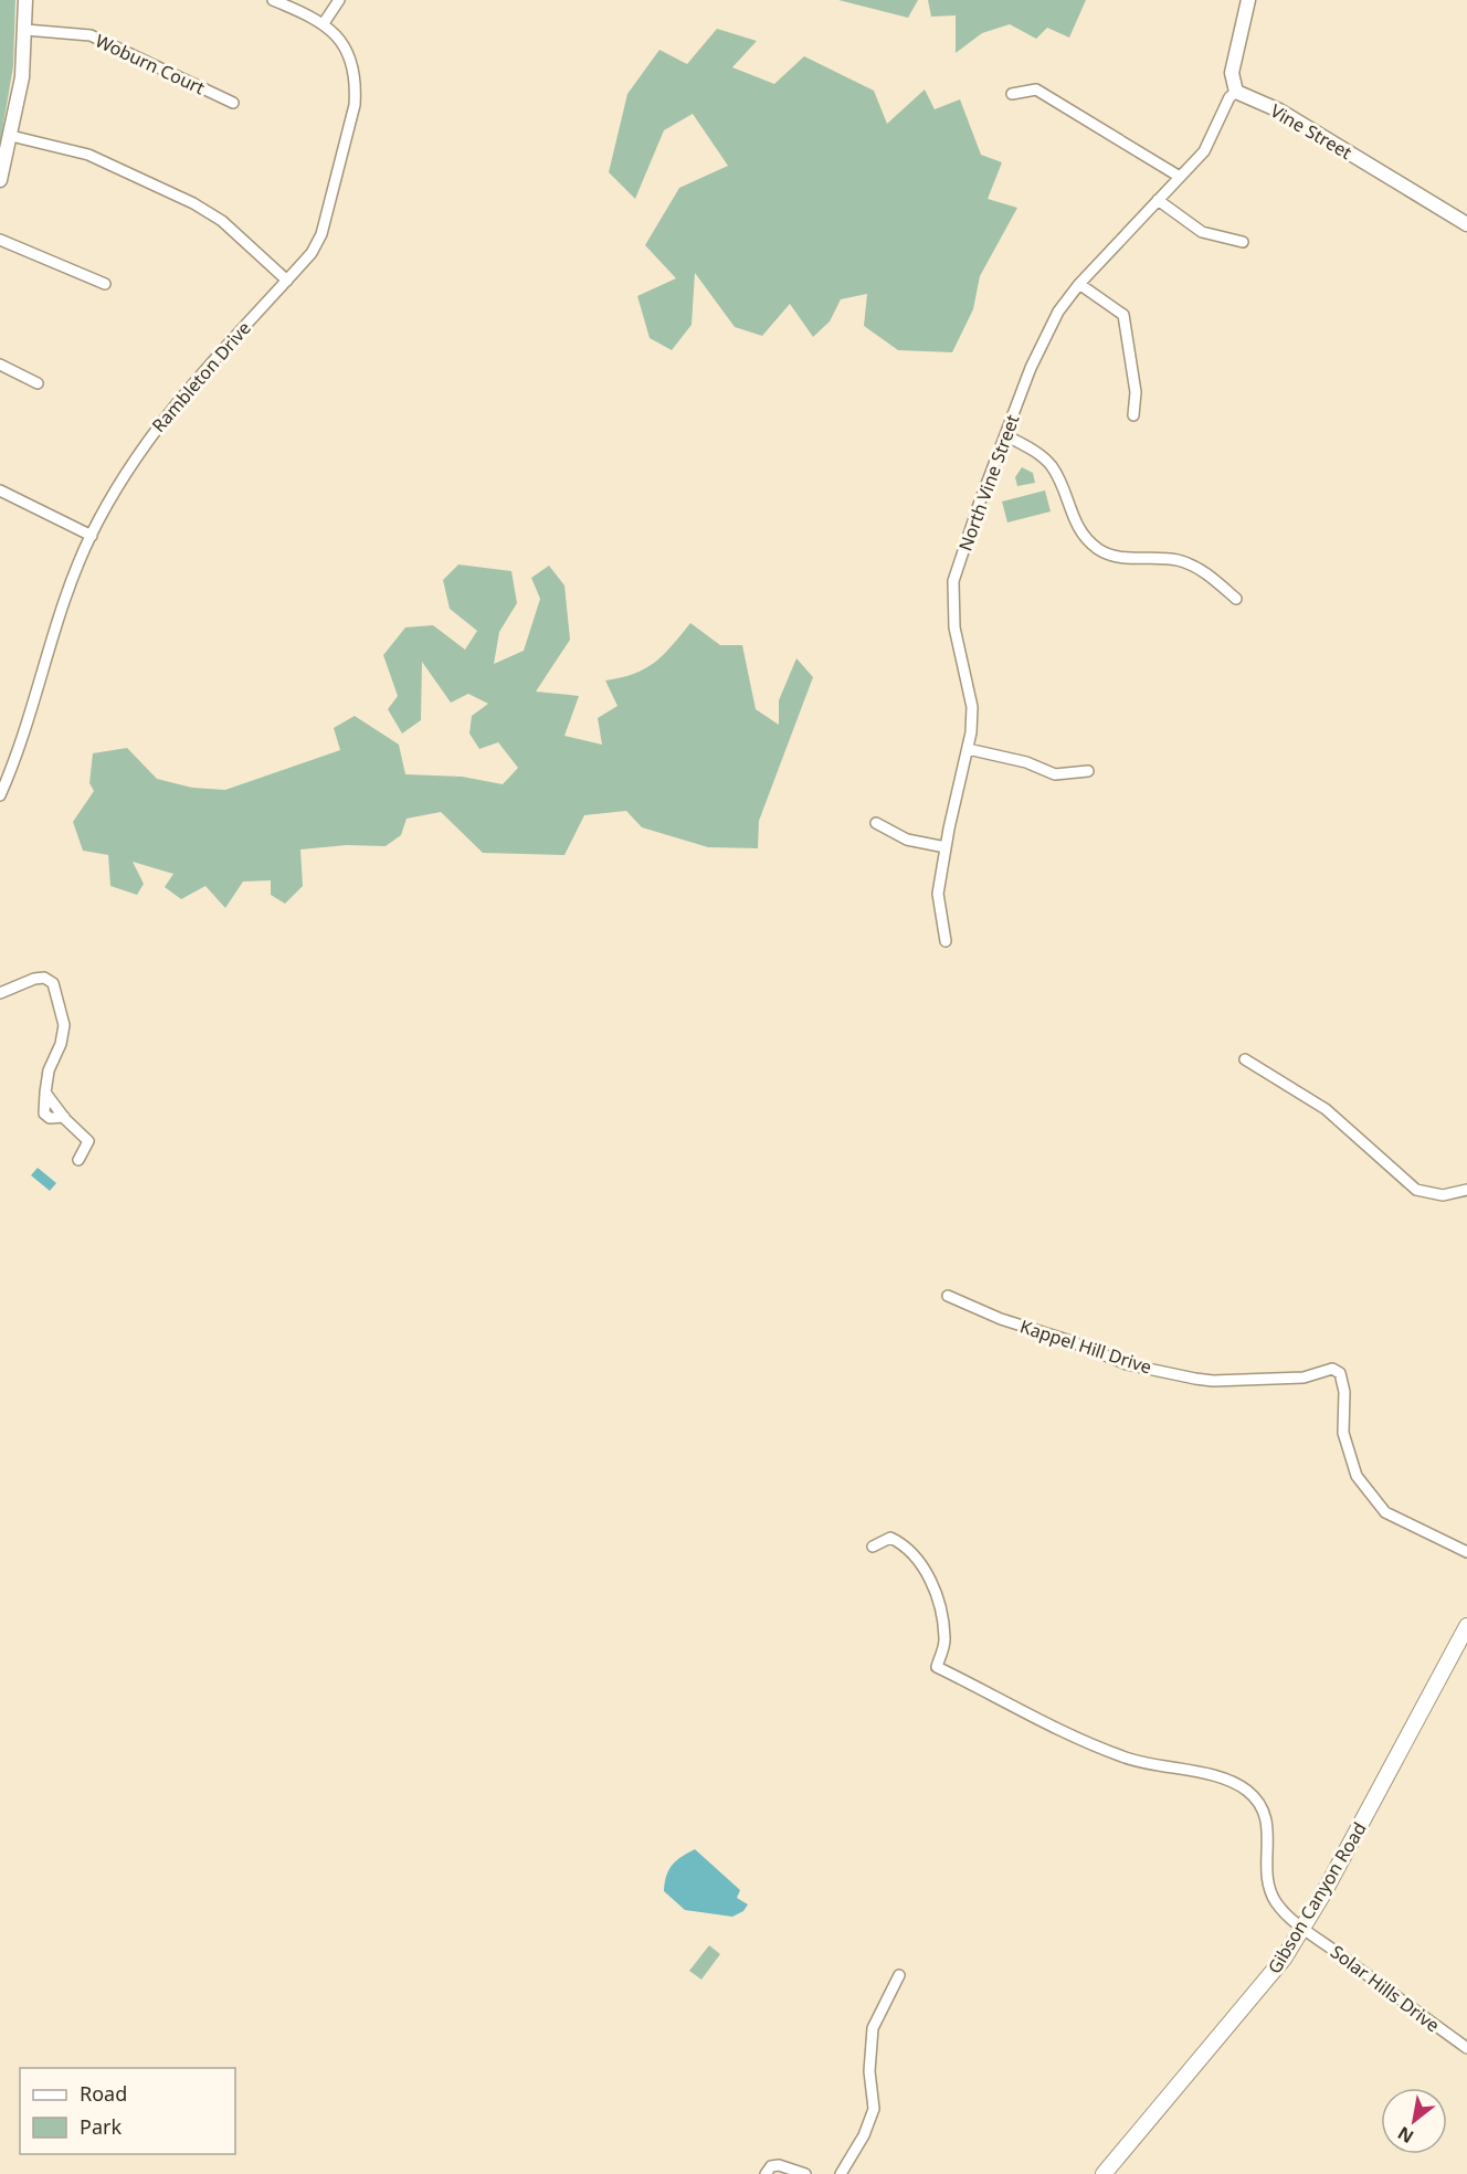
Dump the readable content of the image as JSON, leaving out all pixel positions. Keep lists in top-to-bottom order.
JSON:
{
  "streets": {
    "main road": ["Gibson Canyon Road"],
    "street": [
      "Woburn Court",
      "Vine Street",
      "Rambleton Drive",
      "North Vine Street",
      "Kappel Hill Drive",
      "Solar Hills Drive"
    ]
  },
  "crossings": [
    ["Vine Street", "North Vine Street"],
    ["Gibson Canyon Road", "Solar Hills Drive"]
  ],
  "legend": ["Road", "Park"],
  "north": "bottom left"
}
